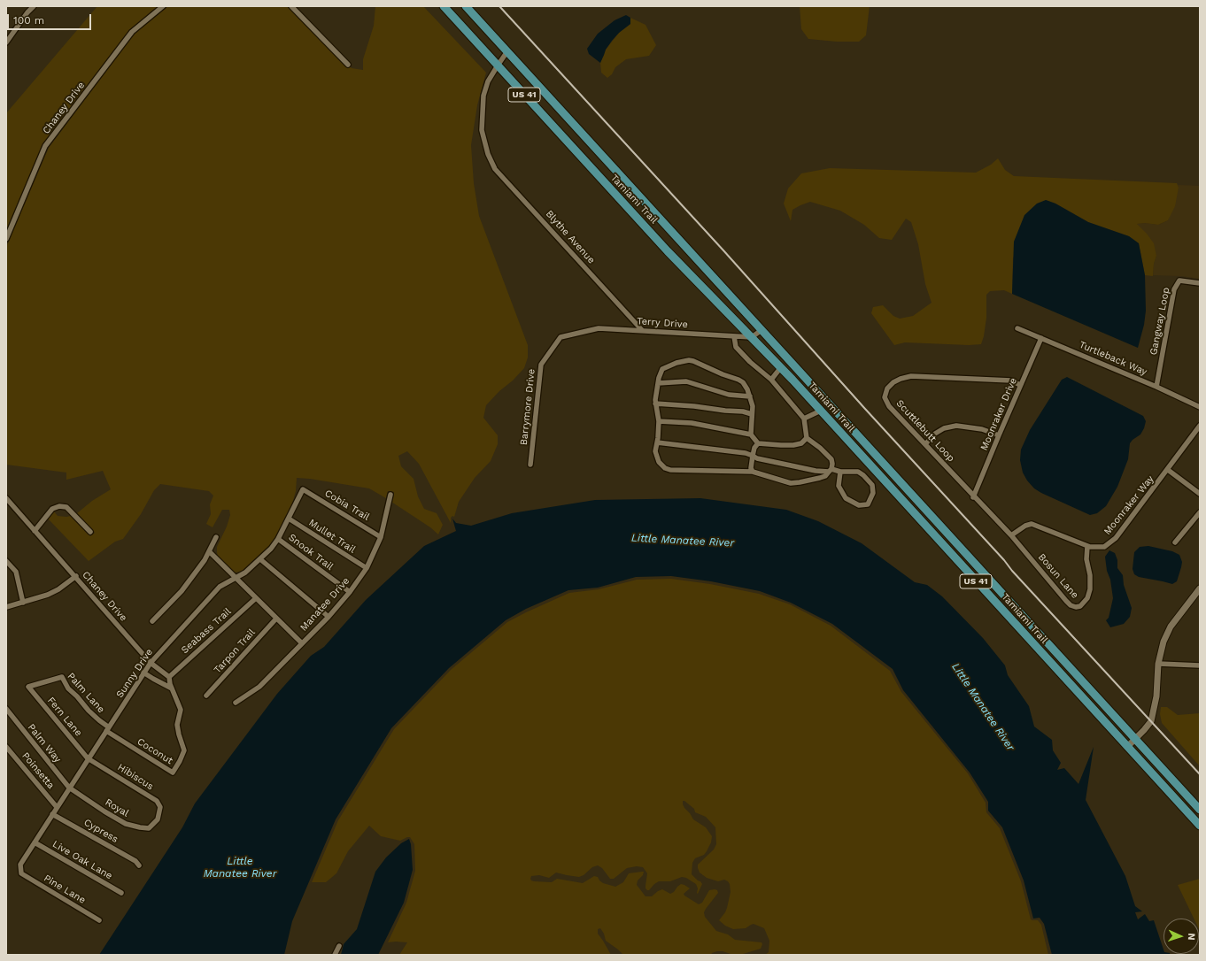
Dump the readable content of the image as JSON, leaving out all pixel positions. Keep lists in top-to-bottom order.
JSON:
{
  "streets": {
    "main road": ["US 41", "Tamiami Trail"],
    "street": [
      "Chaney Drive",
      "Blythe Avenue",
      "Gangway Loop",
      "Terry Drive",
      "Turtleback Way",
      "Barrymore Drive",
      "Moonraker Drive",
      "Scuttlebutt Loop",
      "Cobia Trail",
      "Moonraker Way",
      "Mullet Trail",
      "Snook Trail",
      "Bosun Lane",
      "Manatee Drive",
      "Seabass Trail",
      "Tarpon Trail",
      "Sunny Drive",
      "Palm Lane",
      "Fern Lane",
      "Palm Way",
      "Coconut",
      "Poinsetta",
      "Hibiscus",
      "Royal",
      "Cypress",
      "Live Oak Lane",
      "Pine Lane"
    ]
  },
  "crossings": [
    ["Chaney Drive", "Seabass Trail"],
    ["Chaney Drive", "Sunny Drive"],
    ["Tamiami Trail", "Blythe Avenue"],
    ["Tamiami Trail", "Terry Drive"],
    ["Blythe Avenue", "Terry Drive"],
    ["Gangway Loop", "Turtleback Way"],
    ["Terry Drive", "Barrymore Drive"],
    ["Turtleback Way", "Moonraker Drive"],
    ["Moonraker Drive", "Scuttlebutt Loop"],
    ["Scuttlebutt Loop", "Moonraker Way"],
    ["Scuttlebutt Loop", "Bosun Lane"],
    ["Cobia Trail", "Manatee Drive"],
    ["Cobia Trail", "Sunny Drive"],
    ["Moonraker Way", "Bosun Lane"],
    ["Mullet Trail", "Manatee Drive"],
    ["Mullet Trail", "Sunny Drive"],
    ["Snook Trail", "Manatee Drive"],
    ["Snook Trail", "Sunny Drive"],
    ["Sunny Drive", "Palm Lane"],
    ["Sunny Drive", "Fern Lane"],
    ["Sunny Drive", "Palm Way"],
    ["Sunny Drive", "Coconut"],
    ["Sunny Drive", "Poinsetta"],
    ["Sunny Drive", "Hibiscus"],
    ["Sunny Drive", "Royal"],
    ["Sunny Drive", "Cypress"],
    ["Sunny Drive", "Live Oak Lane"],
    ["Sunny Drive", "Pine Lane"],
    ["Palm Lane", "Fern Lane"],
    ["Palm Lane", "Coconut"],
    ["Fern Lane", "Hibiscus"],
    ["Palm Way", "Royal"],
    ["Hibiscus", "Royal"]
  ],
  "water": ["Little Manatee River"],
  "scale_bar": "100 m",
  "north": "right"
}
